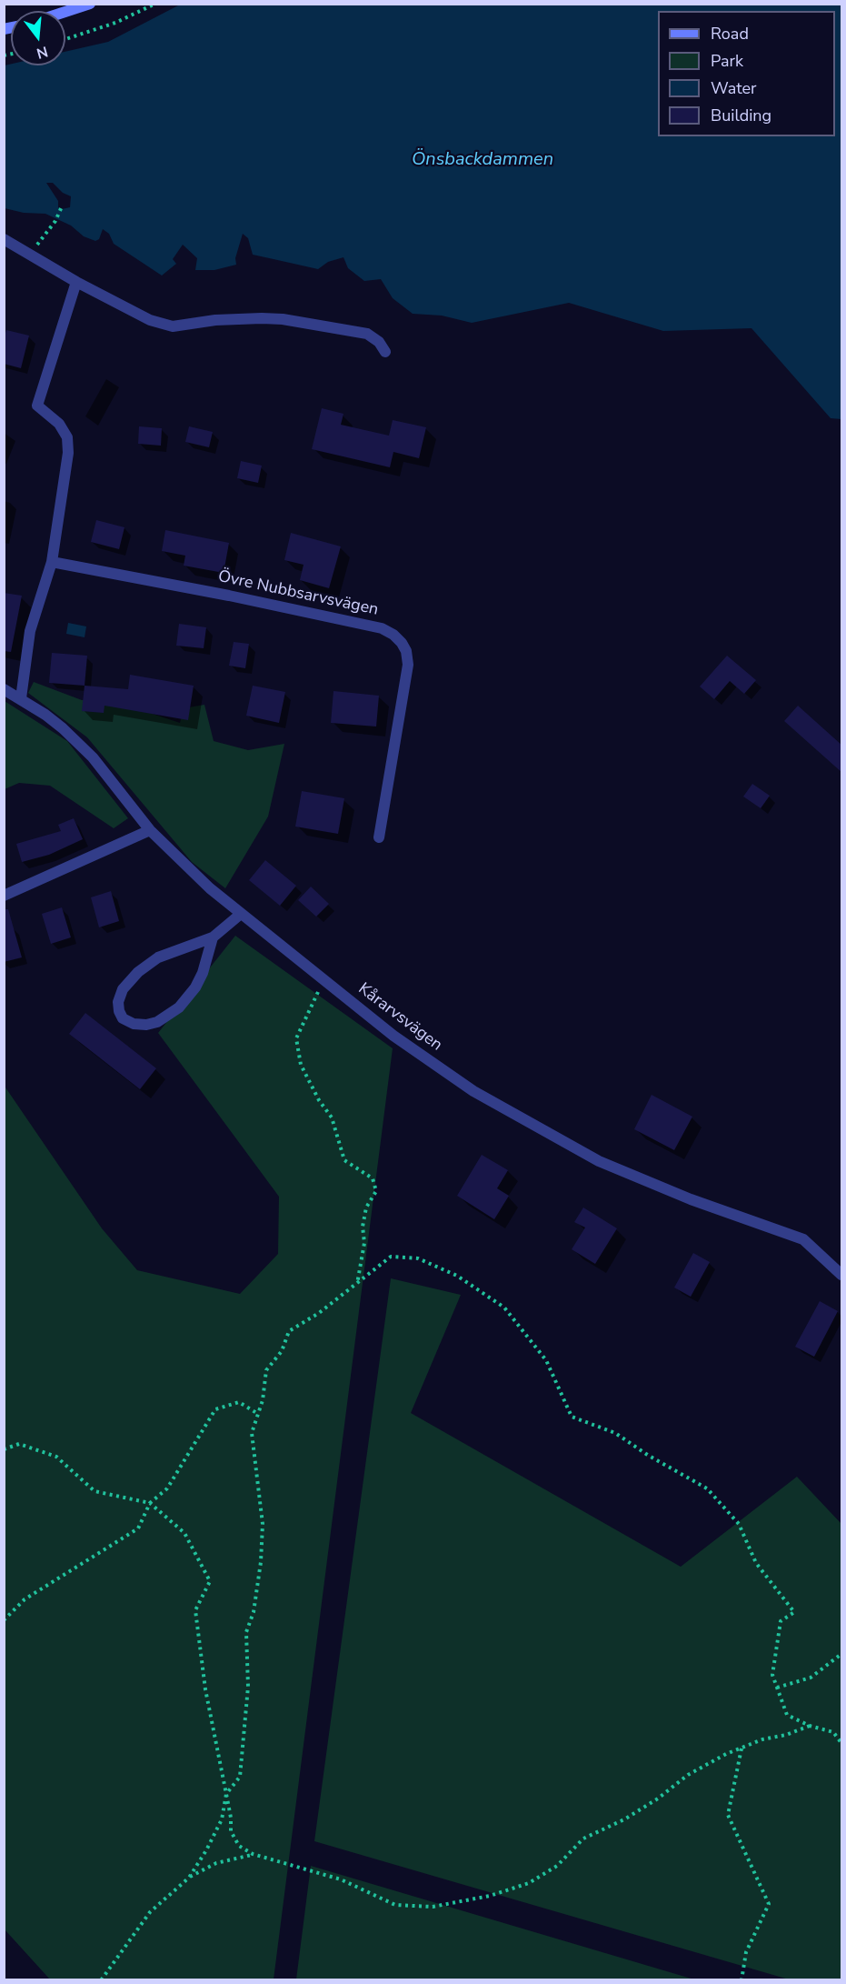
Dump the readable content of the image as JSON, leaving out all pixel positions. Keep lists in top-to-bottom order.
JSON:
{
  "streets": {
    "street": ["Övre Nubbsarvsvägen", "Kårarvsvägen"]
  },
  "water": ["Önsbackdammen"],
  "legend": [
    "Road",
    "Park",
    "Water",
    "Building"
  ],
  "north": "bottom"
}
